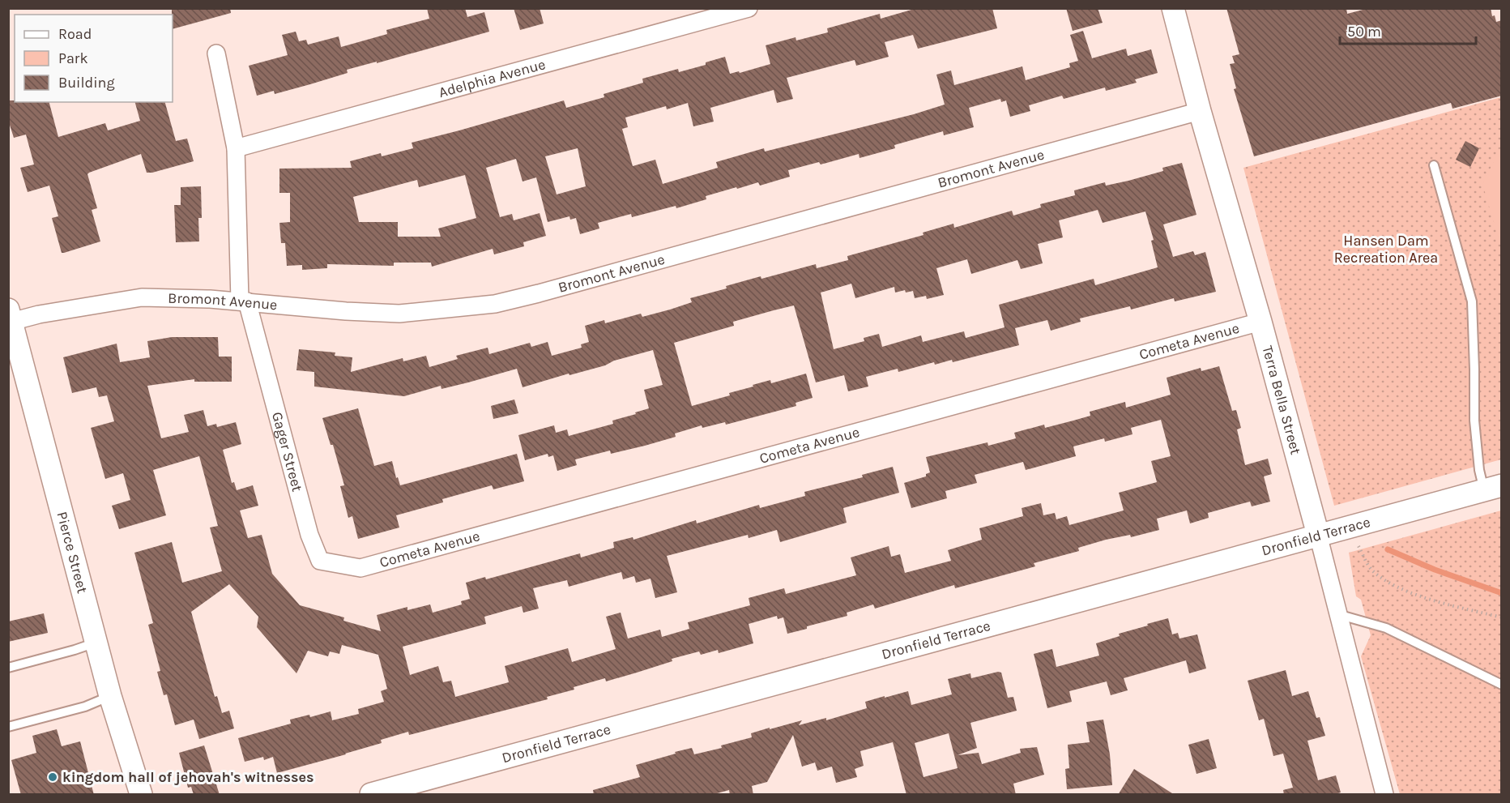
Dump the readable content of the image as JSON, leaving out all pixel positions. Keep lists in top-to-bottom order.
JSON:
{
  "streets": {
    "street": [
      "Adelphia Avenue",
      "Bromont Avenue",
      "Cometa Avenue",
      "Terra Bella Street",
      "Gager Street",
      "Dronfield Terrace",
      "Pierce Street"
    ]
  },
  "crossings": [
    ["Adelphia Avenue", "Gager Street"],
    ["Bromont Avenue", "Terra Bella Street"],
    ["Bromont Avenue", "Gager Street"],
    ["Bromont Avenue", "Pierce Street"],
    ["Cometa Avenue", "Terra Bella Street"],
    ["Cometa Avenue", "Gager Street"],
    ["Terra Bella Street", "Dronfield Terrace"]
  ],
  "parks": ["Hansen Dam Recreation Area"],
  "places": ["kingdom hall of jehovah's witnesses"],
  "legend": ["Road", "Park", "Building"],
  "scale_bar": "50 m"
}
